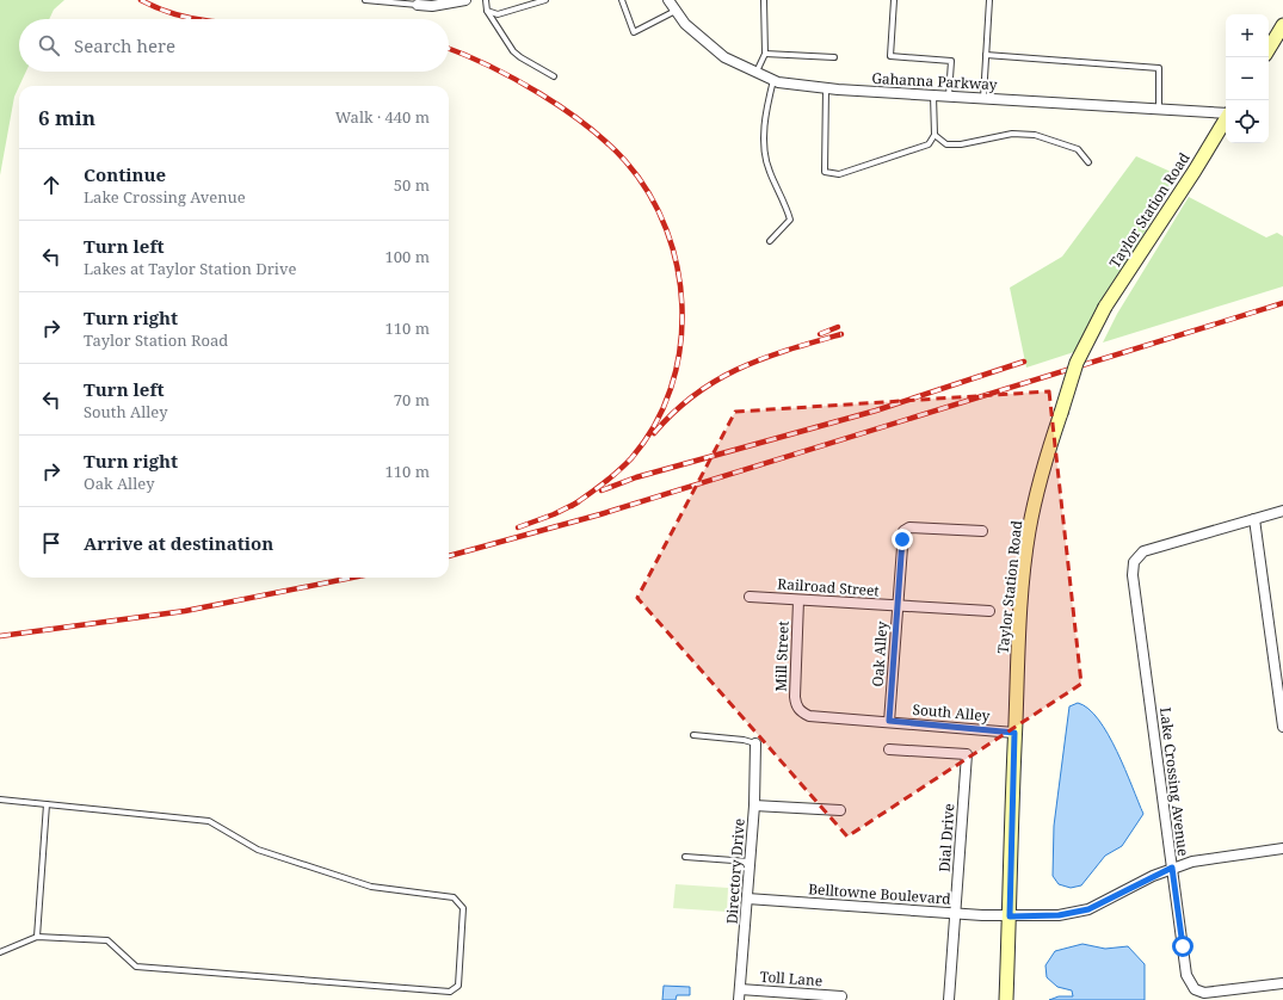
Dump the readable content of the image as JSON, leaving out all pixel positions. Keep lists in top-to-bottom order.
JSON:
{
  "streets": {
    "main road": ["Taylor Station Road"],
    "street": [
      "Gahanna Parkway",
      "Railroad Street",
      "Oak Alley",
      "Mill Street",
      "South Alley",
      "Lake Crossing Avenue",
      "Dial Drive",
      "Directory Drive",
      "Belltowne Boulevard",
      "Toll Lane"
    ]
  },
  "crossings": [
    ["Taylor Station Road", "South Alley"],
    ["Taylor Station Road", "Belltowne Boulevard"],
    ["Railroad Street", "Oak Alley"],
    ["Railroad Street", "Mill Street"],
    ["Oak Alley", "South Alley"],
    ["Mill Street", "South Alley"],
    ["Lake Crossing Avenue", "Belltowne Boulevard"],
    ["Dial Drive", "Belltowne Boulevard"],
    ["Directory Drive", "Belltowne Boulevard"],
    ["Directory Drive", "Toll Lane"]
  ],
  "page": {
    "map_buttons": ["+", "−"],
    "search": "Search here",
    "heading": ["6 min", "Walk · 440 m"],
    "list": [
      ["Continue", "Lake Crossing Avenue", "50 m"],
      ["Turn left", "Lakes at Taylor Station Drive", "100 m"],
      ["Turn right", "Taylor Station Road", "110 m"],
      ["Turn left", "South Alley", "70 m"],
      ["Turn right", "Oak Alley", "110 m"],
      "Arrive at destination"
    ]
  }
}
